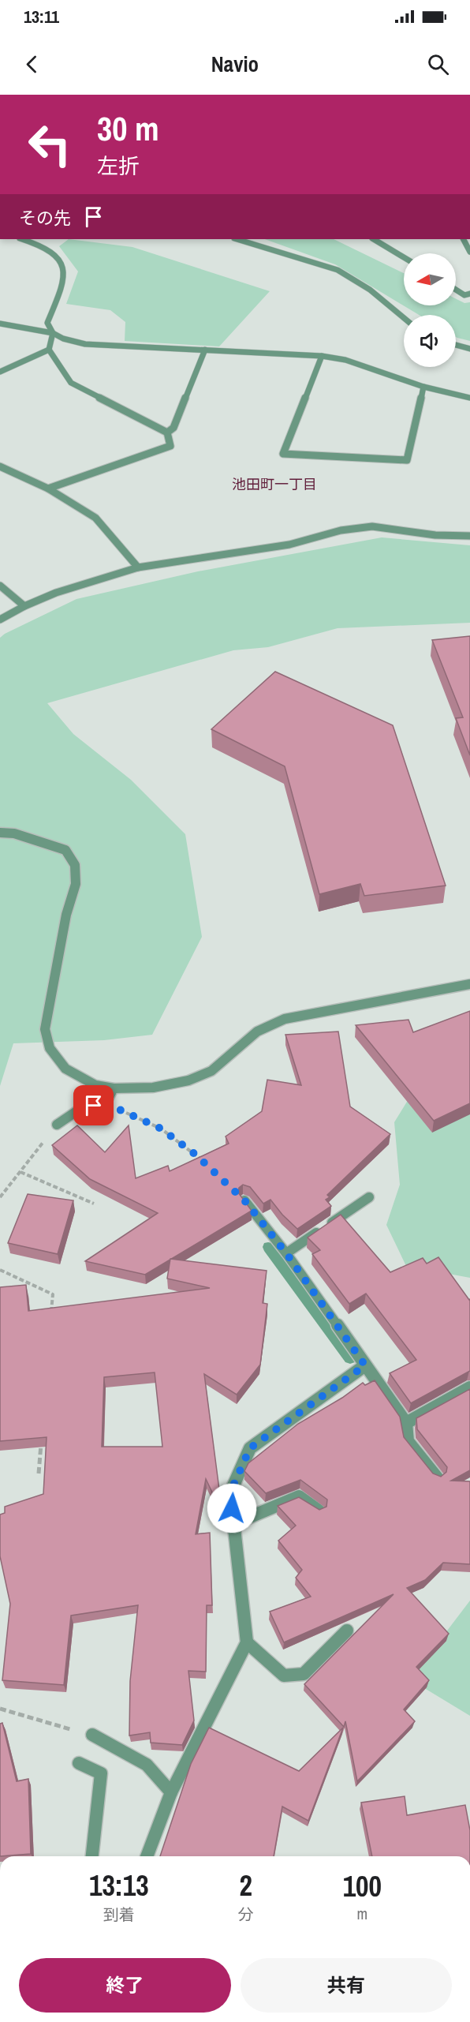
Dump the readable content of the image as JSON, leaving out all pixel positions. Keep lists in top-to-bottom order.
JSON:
{
  "districts": ["池田町一丁目"],
  "north": "left",
  "page": {
    "status": "13:11",
    "header": "Navio",
    "turn": ["30 m", "左折"],
    "then": "その先",
    "eta": [
      "13:13",
      "到着",
      "2",
      "分",
      "100",
      "m"
    ],
    "buttons": ["終了", "共有"]
  }
}
